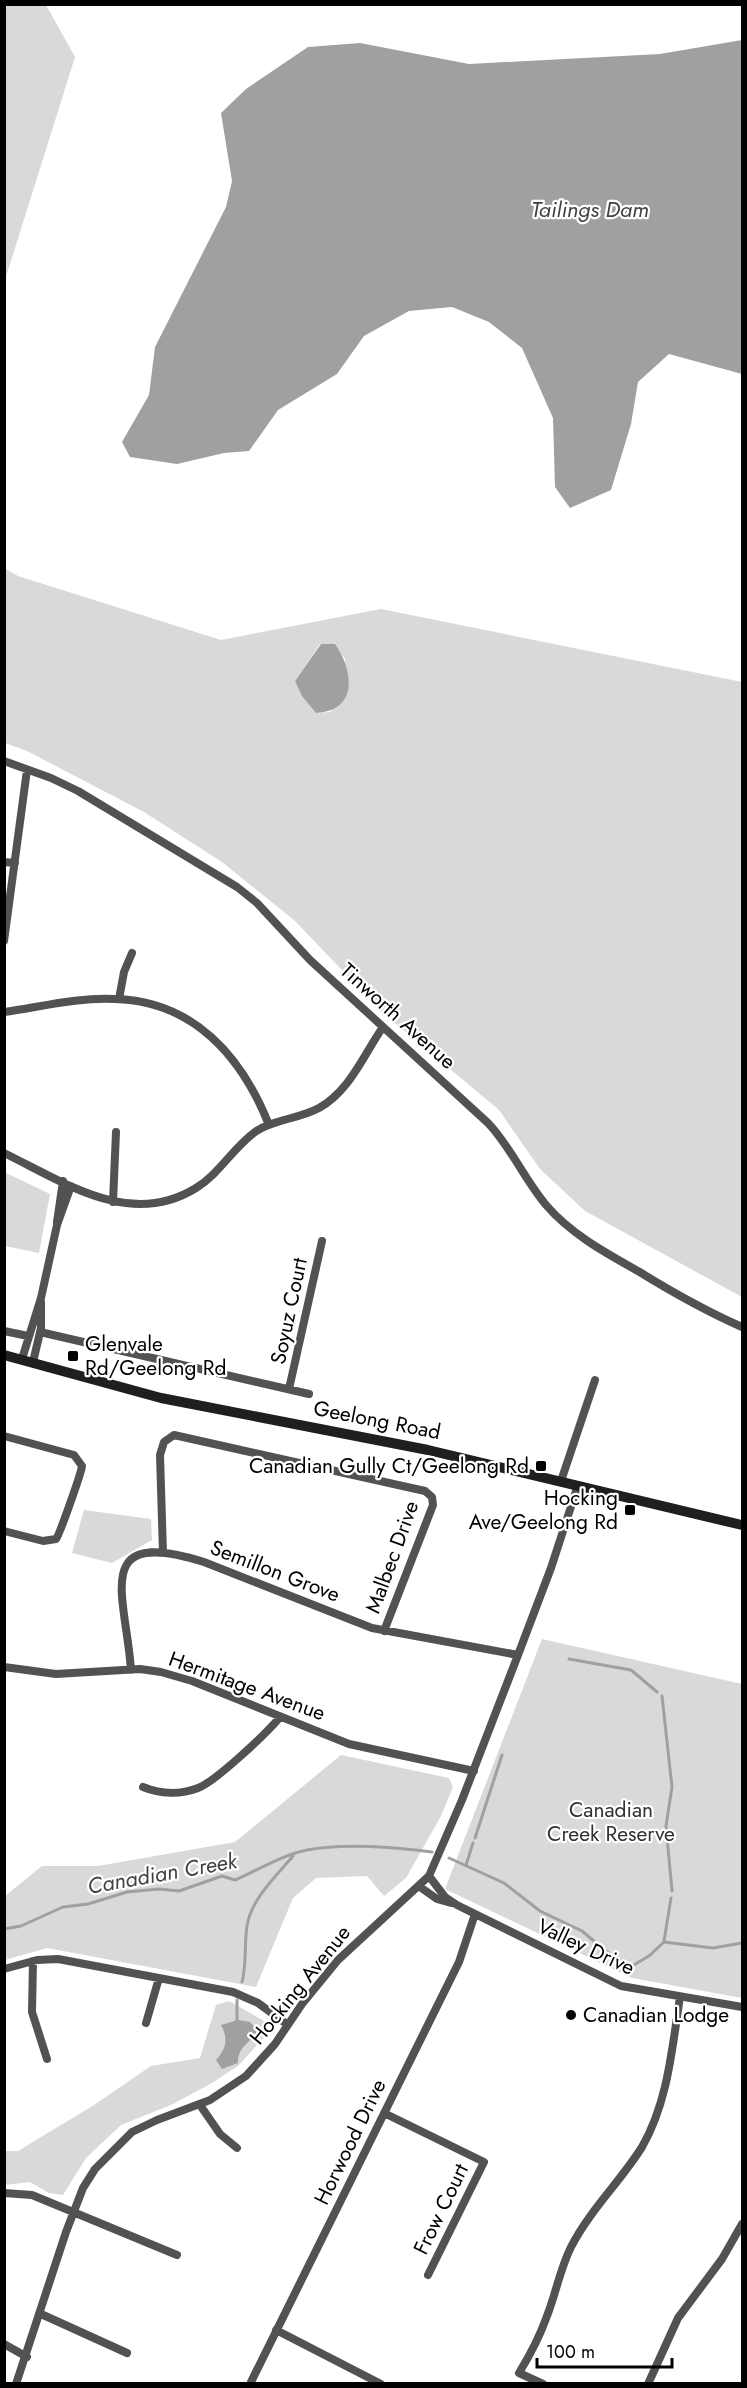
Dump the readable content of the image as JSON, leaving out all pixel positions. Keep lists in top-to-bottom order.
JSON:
{
  "streets": {
    "main road": ["Geelong Road"],
    "street": [
      "Tinworth Avenue",
      "Soyuz Court",
      "Malbec Drive",
      "Semillon Grove",
      "Hermitage Avenue",
      "Valley Drive",
      "Hocking Avenue",
      "Horwood Drive",
      "Frow Court"
    ]
  },
  "crossings": [
    ["Soyuz Court", "Geelong Road"],
    ["Geelong Road", "Hocking Avenue"],
    ["Malbec Drive", "Semillon Grove"],
    ["Semillon Grove", "Hermitage Avenue"],
    ["Semillon Grove", "Hocking Avenue"],
    ["Hermitage Avenue", "Hocking Avenue"],
    ["Valley Drive", "Hocking Avenue"],
    ["Valley Drive", "Horwood Drive"],
    ["Horwood Drive", "Frow Court"]
  ],
  "water": ["Tailings Dam", "Canadian Creek"],
  "parks": ["Canadian Creek Reserve"],
  "places": {
    "transit": ["Glenvale Rd/Geelong Rd", "Canadian Gully Ct/Geelong Rd", "Hocking Ave/Geelong Rd"],
    "other": ["Canadian Lodge"]
  },
  "scale_bar": "100 m"
}
